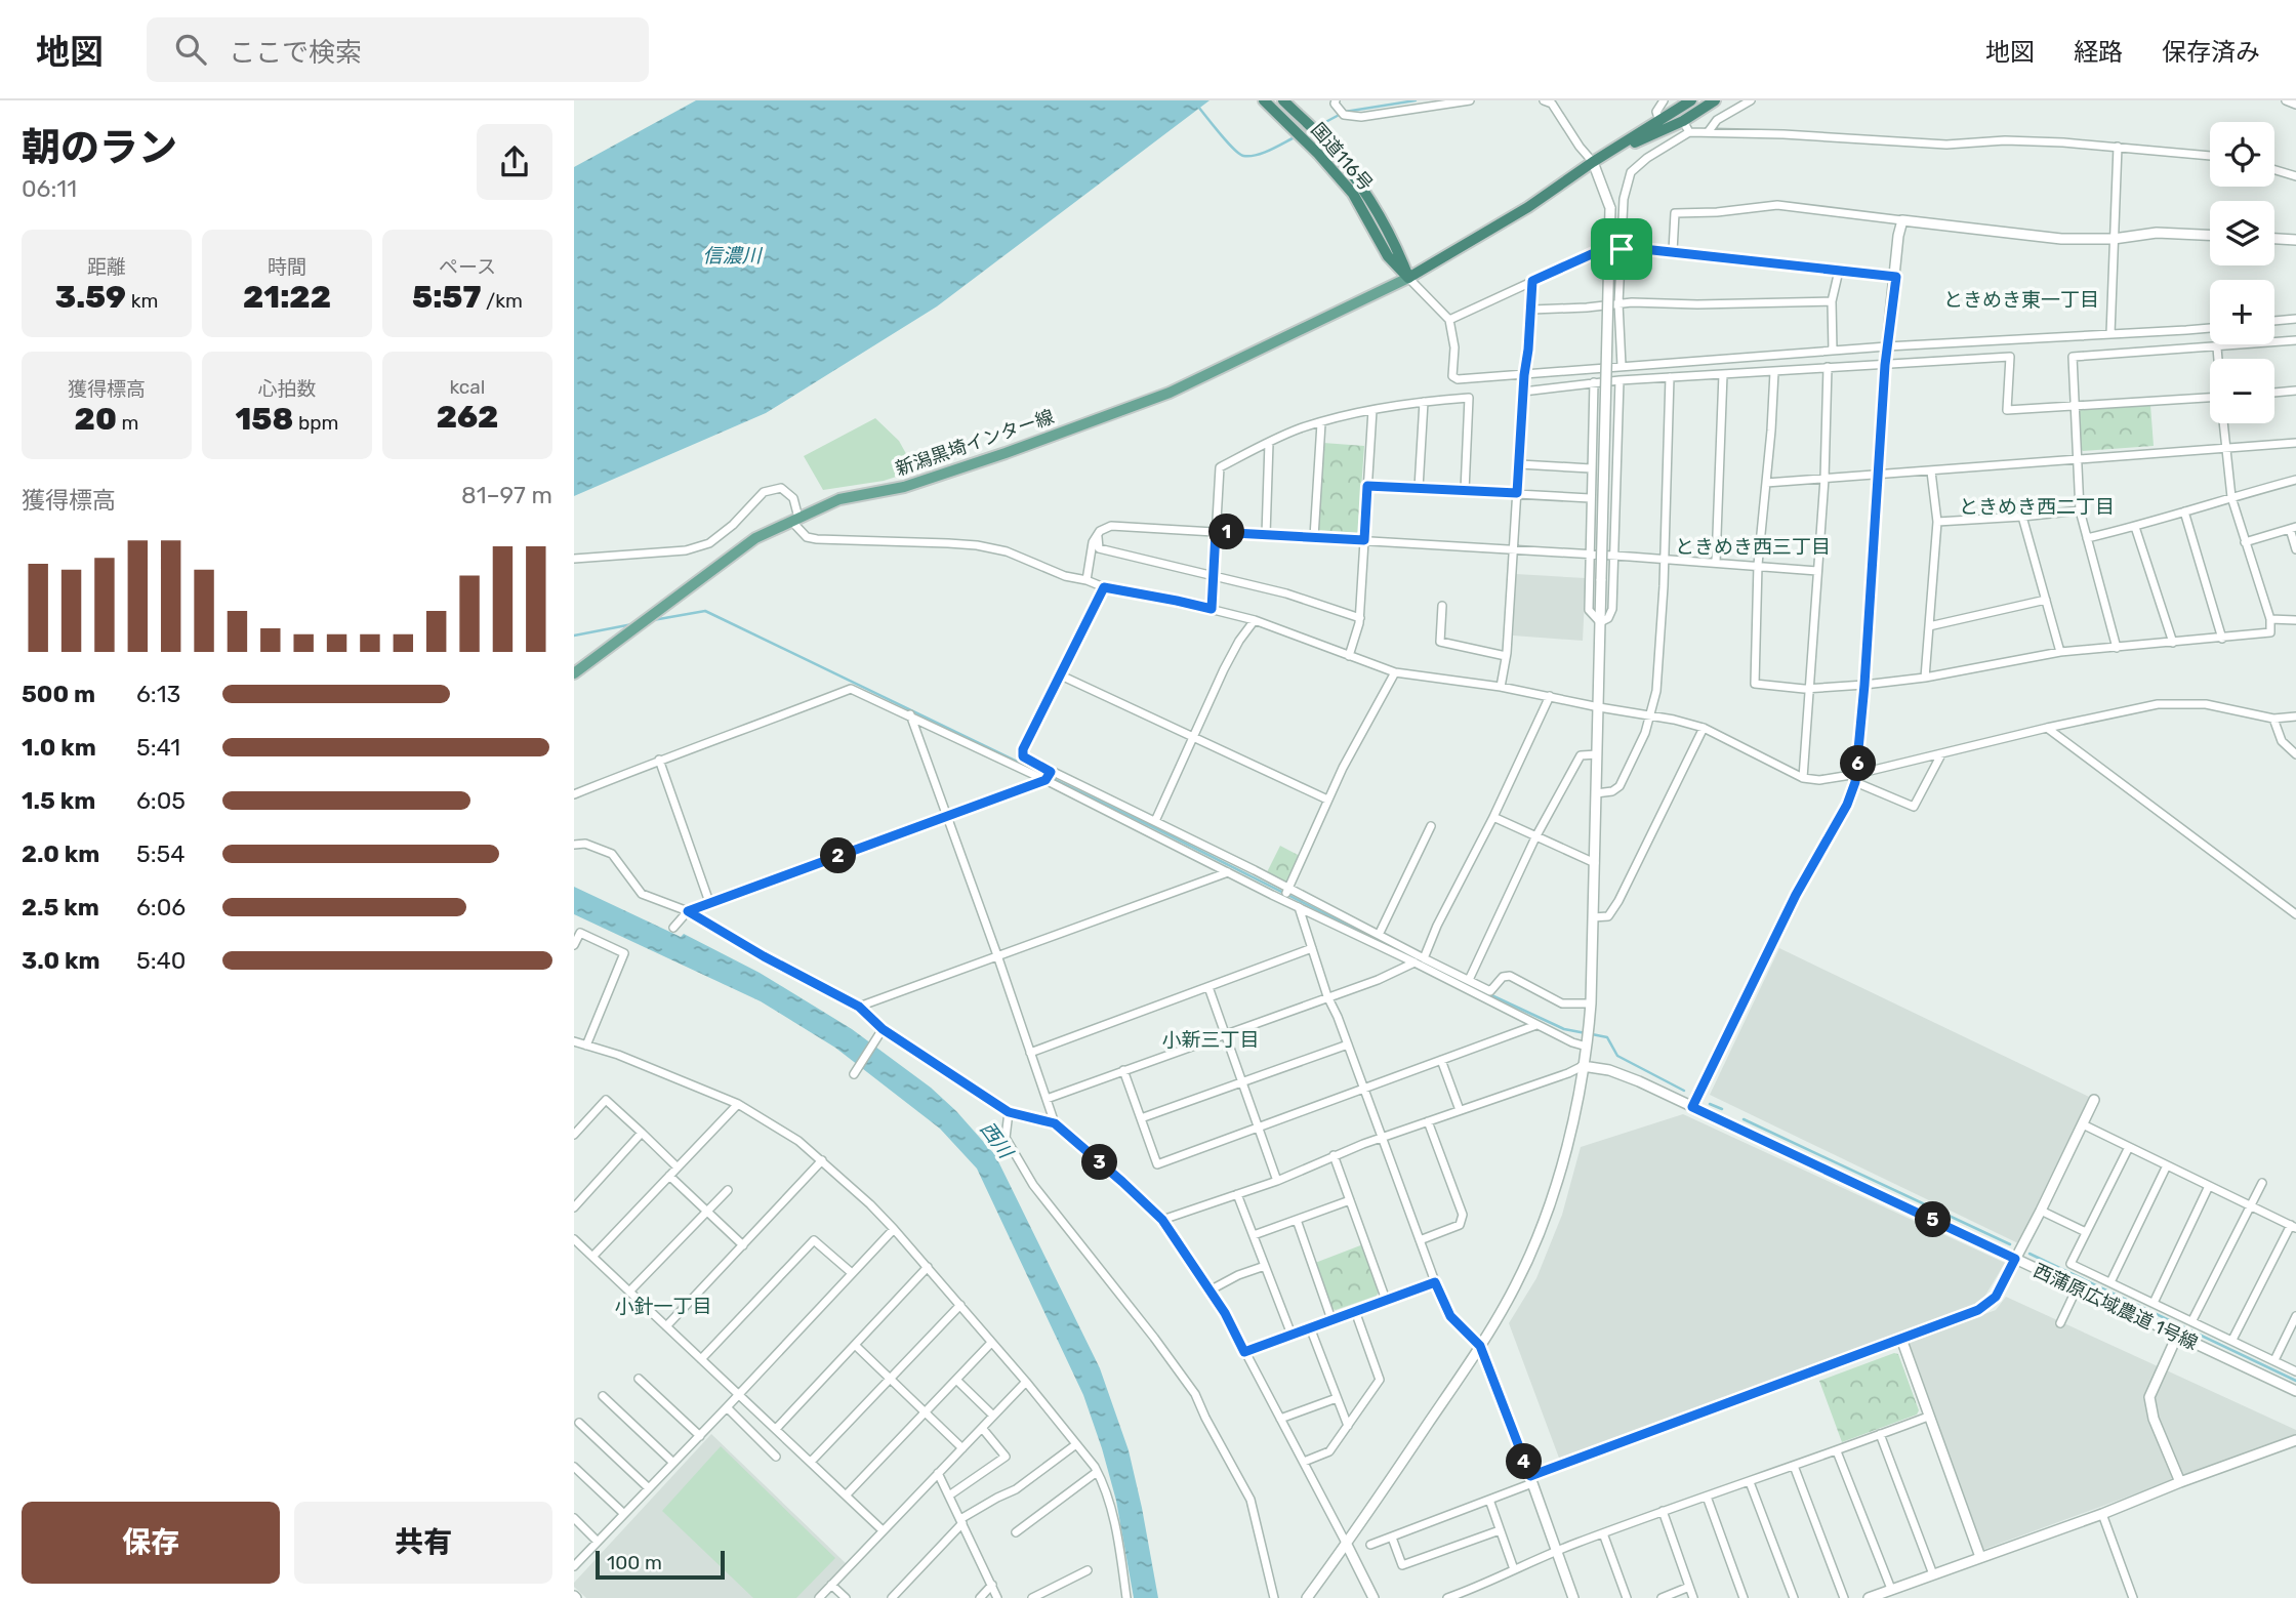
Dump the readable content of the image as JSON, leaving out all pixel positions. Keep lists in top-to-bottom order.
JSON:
{
  "streets": {
    "highway": ["国道116号"],
    "main road": ["新潟黒埼インター線"],
    "street": ["西蒲原広域農道 1号線"]
  },
  "crossings": [
    ["国道116号", "新潟黒埼インター線"]
  ],
  "districts": [
    "ときめき東一丁目",
    "ときめき西二丁目",
    "ときめき西三丁目",
    "小新三丁目",
    "小針一丁目"
  ],
  "water": ["信濃川", "西川"],
  "scale_bar": "100 m",
  "page": {
    "header": "地図",
    "search": "ここで検索",
    "nav": ["地図", "経路", "保存済み"],
    "heading": ["朝のラン", "06:11"],
    "map_buttons": ["+", "−"],
    "stats": [
      ["距離", "3.59 km"],
      ["時間", "21:22"],
      ["ペース", "5:57 /km"],
      ["獲得標高", "20 m"],
      ["心拍数", "158 bpm"],
      ["kcal", "262"]
    ],
    "chart": ["獲得標高", "81–97 m"],
    "pins": [
      "1",
      "6",
      "2",
      "3",
      "5",
      "4"
    ],
    "list": [
      {
        "name": "500 m",
        "note": "6:13"
      },
      {
        "name": "1.0 km",
        "note": "5:41"
      },
      {
        "name": "1.5 km",
        "note": "6:05"
      },
      {
        "name": "2.0 km",
        "note": "5:54"
      },
      {
        "name": "2.5 km",
        "note": "6:06"
      },
      {
        "name": "3.0 km",
        "note": "5:40"
      }
    ],
    "buttons": ["保存", "共有"],
    "scale": "100 m"
  }
}
